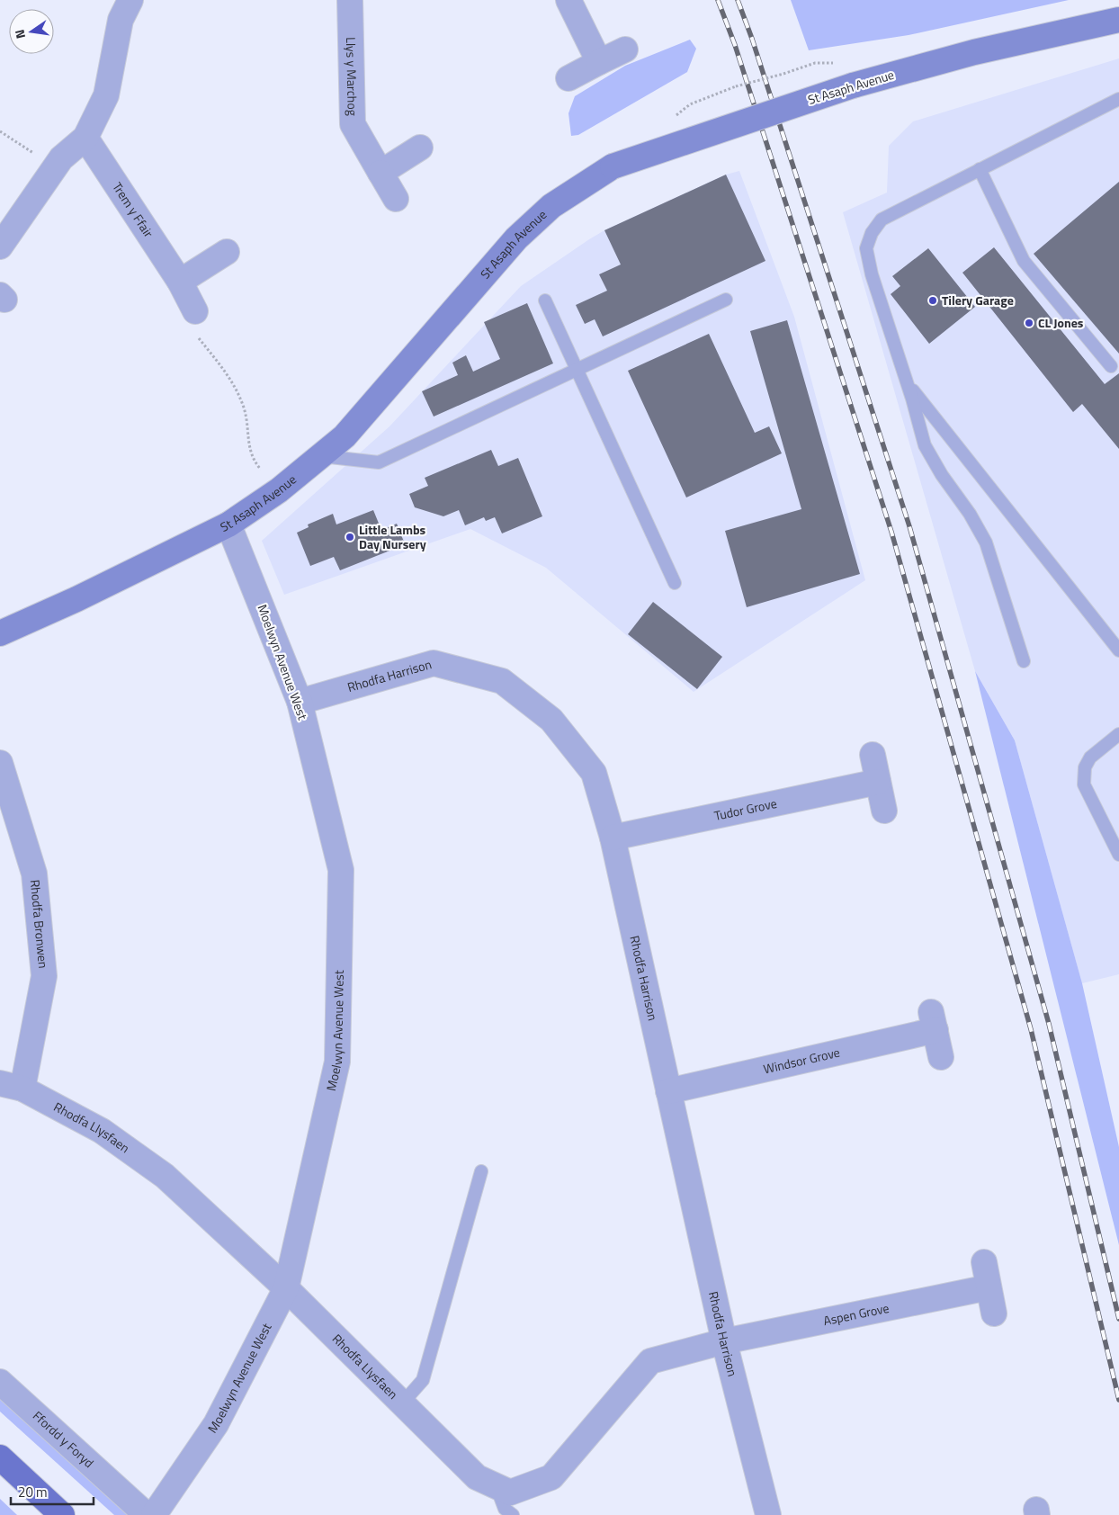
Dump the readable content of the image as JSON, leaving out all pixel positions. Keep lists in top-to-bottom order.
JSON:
{
  "streets": {
    "street": [
      "Llys y Marchog",
      "St Asaph Avenue",
      "Trem y Ffair",
      "Moelwyn Avenue West",
      "Rhodfa Harrison",
      "Tudor Grove",
      "Rhodfa Bronwen",
      "Windsor Grove",
      "Rhodfa Llysfaen",
      "Aspen Grove",
      "Ffordd y Foryd"
    ]
  },
  "crossings": [
    ["St Asaph Avenue", "Moelwyn Avenue West"],
    ["Moelwyn Avenue West", "Rhodfa Harrison"],
    ["Moelwyn Avenue West", "Rhodfa Llysfaen"],
    ["Rhodfa Harrison", "Tudor Grove"],
    ["Rhodfa Harrison", "Windsor Grove"],
    ["Rhodfa Harrison", "Rhodfa Llysfaen"],
    ["Rhodfa Harrison", "Aspen Grove"],
    ["Rhodfa Bronwen", "Rhodfa Llysfaen"],
    ["Rhodfa Llysfaen", "Aspen Grove"]
  ],
  "places": ["Tilery Garage", "CL Jones", "Little Lambs Day Nursery"],
  "scale_bar": "20 m",
  "north": "left"
}
